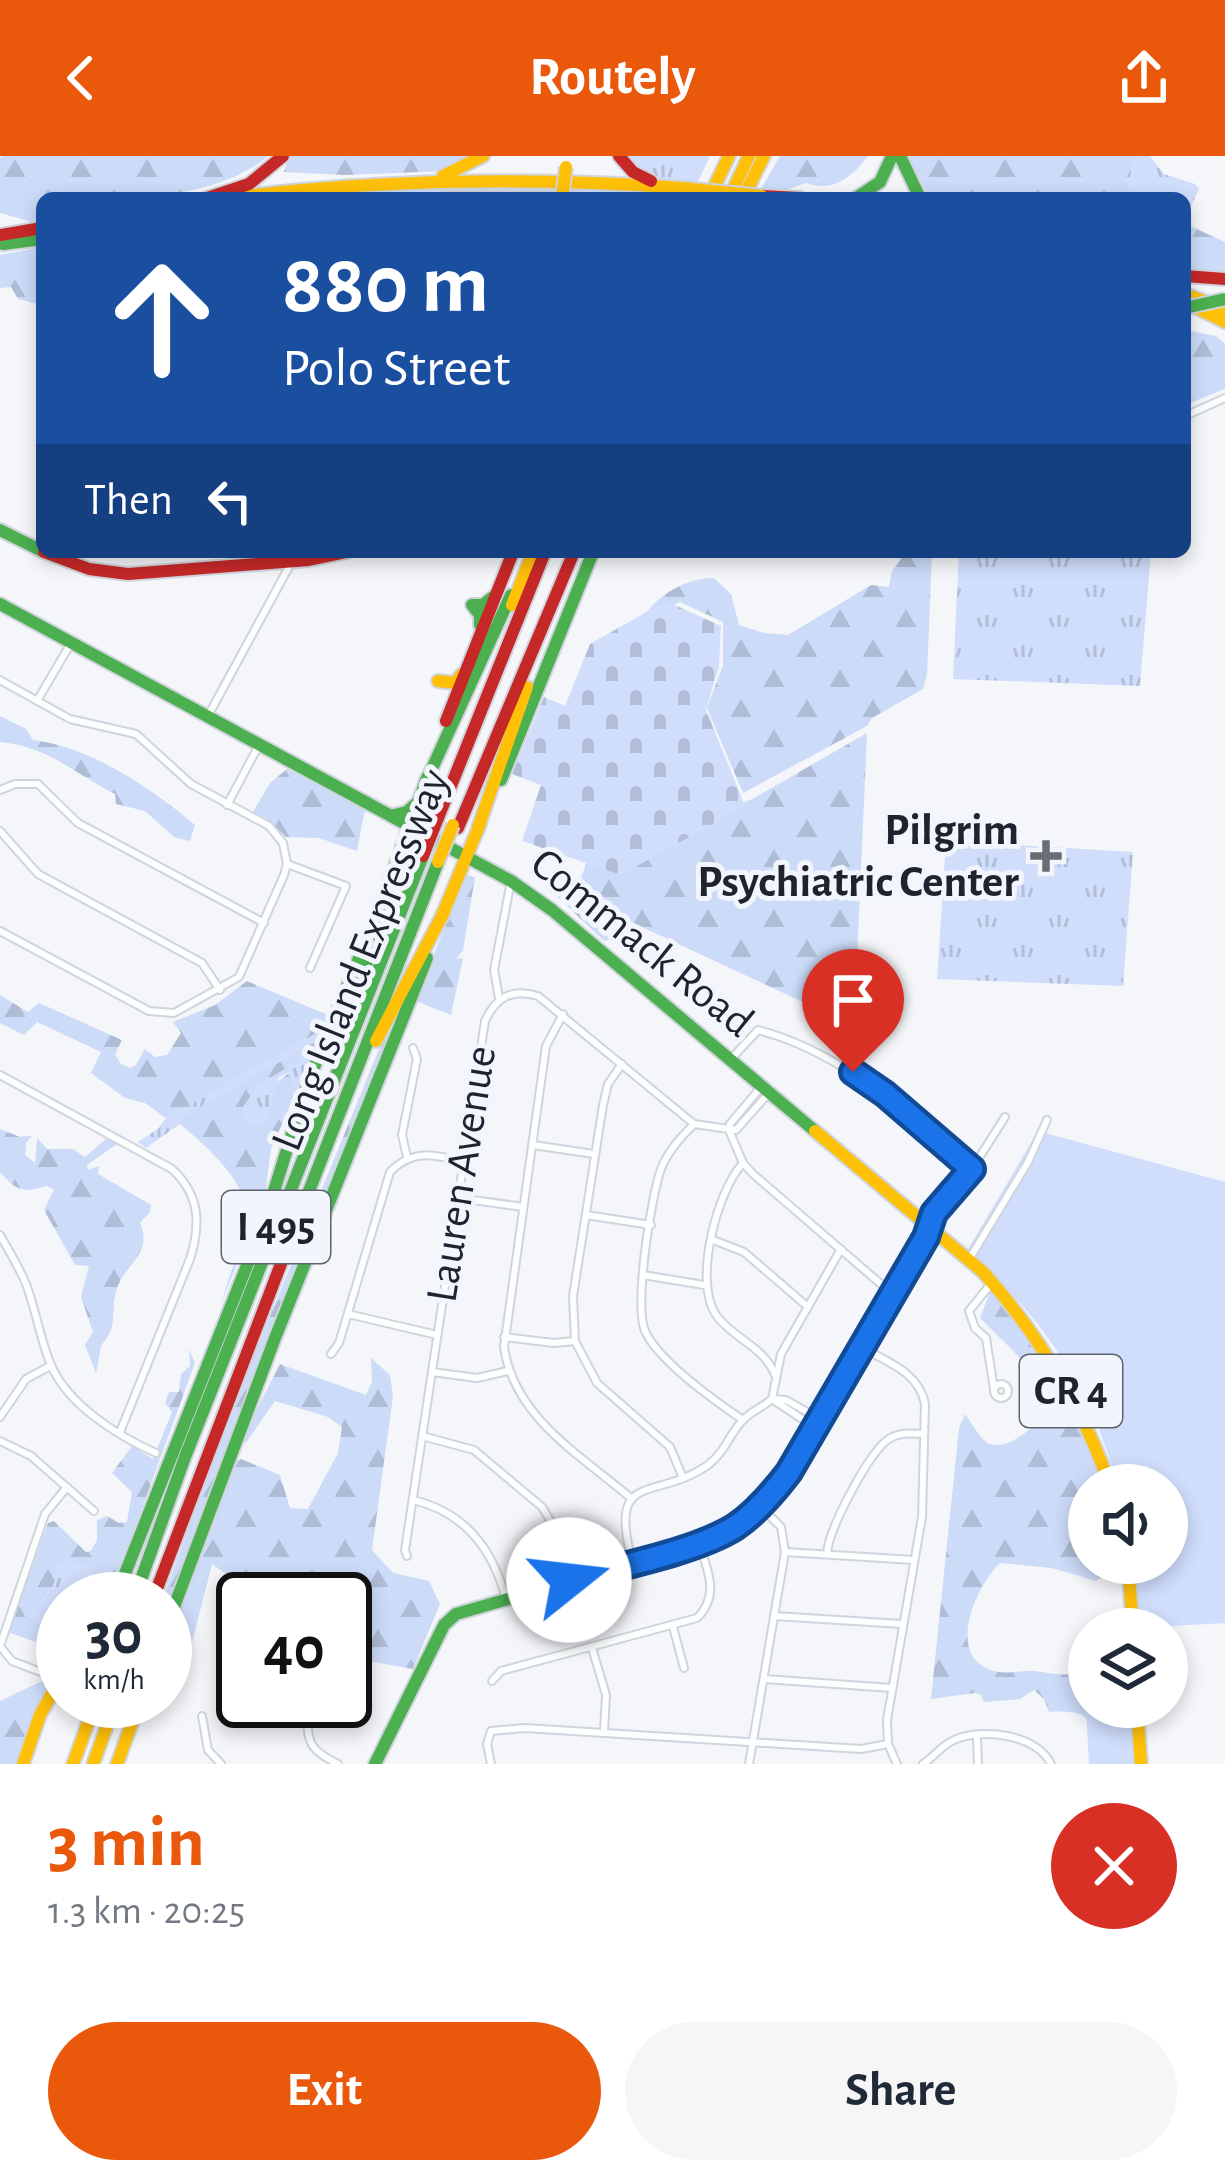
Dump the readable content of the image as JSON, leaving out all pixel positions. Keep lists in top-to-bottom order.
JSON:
{
  "streets": {
    "main road": [
      "Commack Road",
      "Long Island Expressway",
      "I 495",
      "CR 4"
    ],
    "street": ["Lauren Avenue"]
  },
  "places": {
    "health": ["Pilgrim Psychiatric Center"]
  },
  "page": {
    "header": "Routely",
    "turn": ["880 m", "Polo Street"],
    "then": "Then",
    "speed": "30 km/h",
    "limit": "40",
    "heading": ["3 min", "1.3 km · 20:25"],
    "buttons": ["Exit", "Share"]
  }
}
